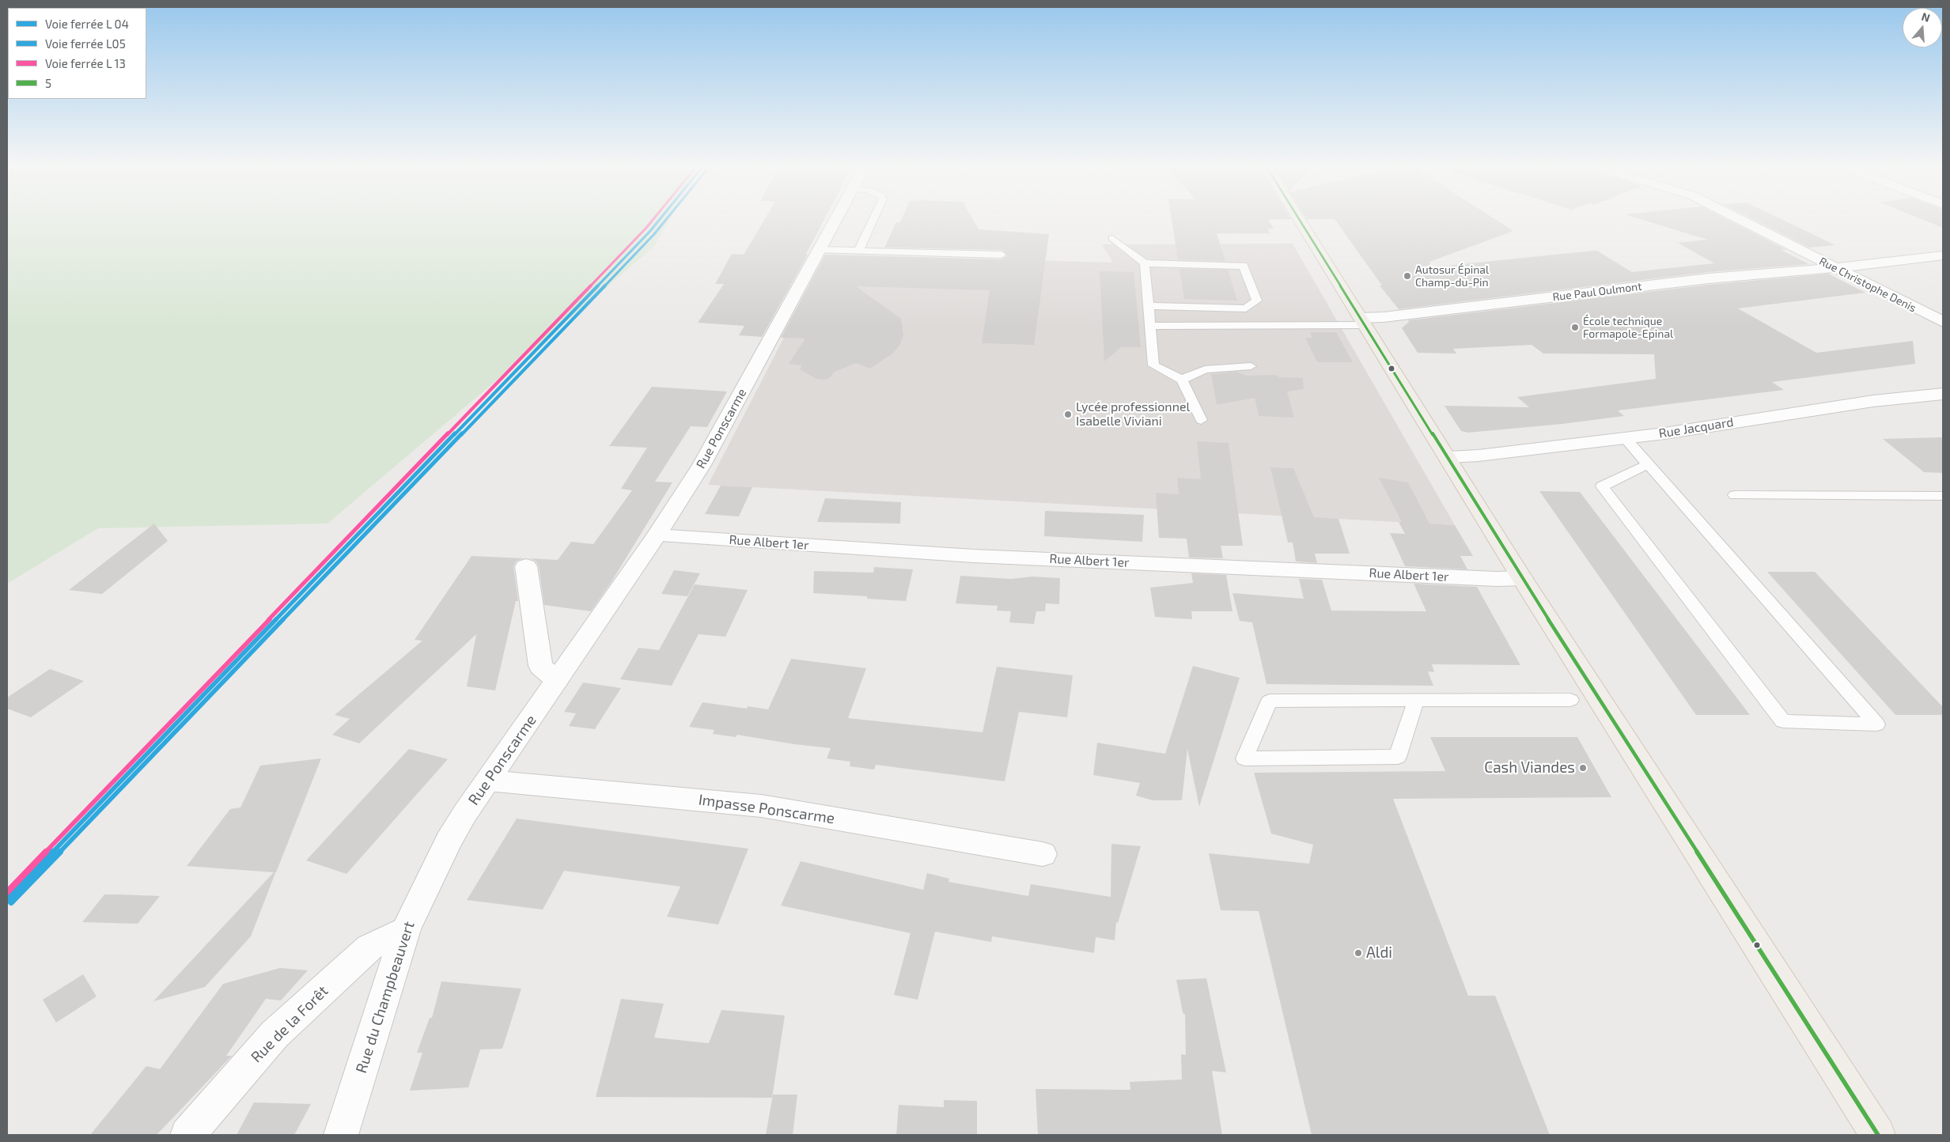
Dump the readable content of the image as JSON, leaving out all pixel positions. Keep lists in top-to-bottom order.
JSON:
{
  "streets": {
    "street": [
      "Rue Christophe Denis",
      "Rue Paul Oulmont",
      "Rue Jacquard",
      "Rue Ponscarme",
      "Rue Albert 1er",
      "Impasse Ponscarme",
      "Rue du Champbeauvert",
      "Rue de la Forêt"
    ]
  },
  "crossings": [
    ["Rue Christophe Denis", "Rue Paul Oulmont"],
    ["Rue Ponscarme", "Rue Albert 1er"],
    ["Rue Ponscarme", "Impasse Ponscarme"],
    ["Rue Ponscarme", "Rue du Champbeauvert"],
    ["Rue du Champbeauvert", "Rue de la Forêt"]
  ],
  "places": [
    "Autosur Épinal Champ-du-Pin",
    "École technique Formapole-Epinal",
    "Lycée professionnel Isabelle Viviani",
    "Cash Viandes",
    "Aldi"
  ],
  "lines": ["rail line L05", "transit line 5"],
  "legend": [
    "Voie ferrée L 04",
    "Voie ferrée L05",
    "Voie ferrée L 13",
    "5"
  ],
  "north": "top"
}
